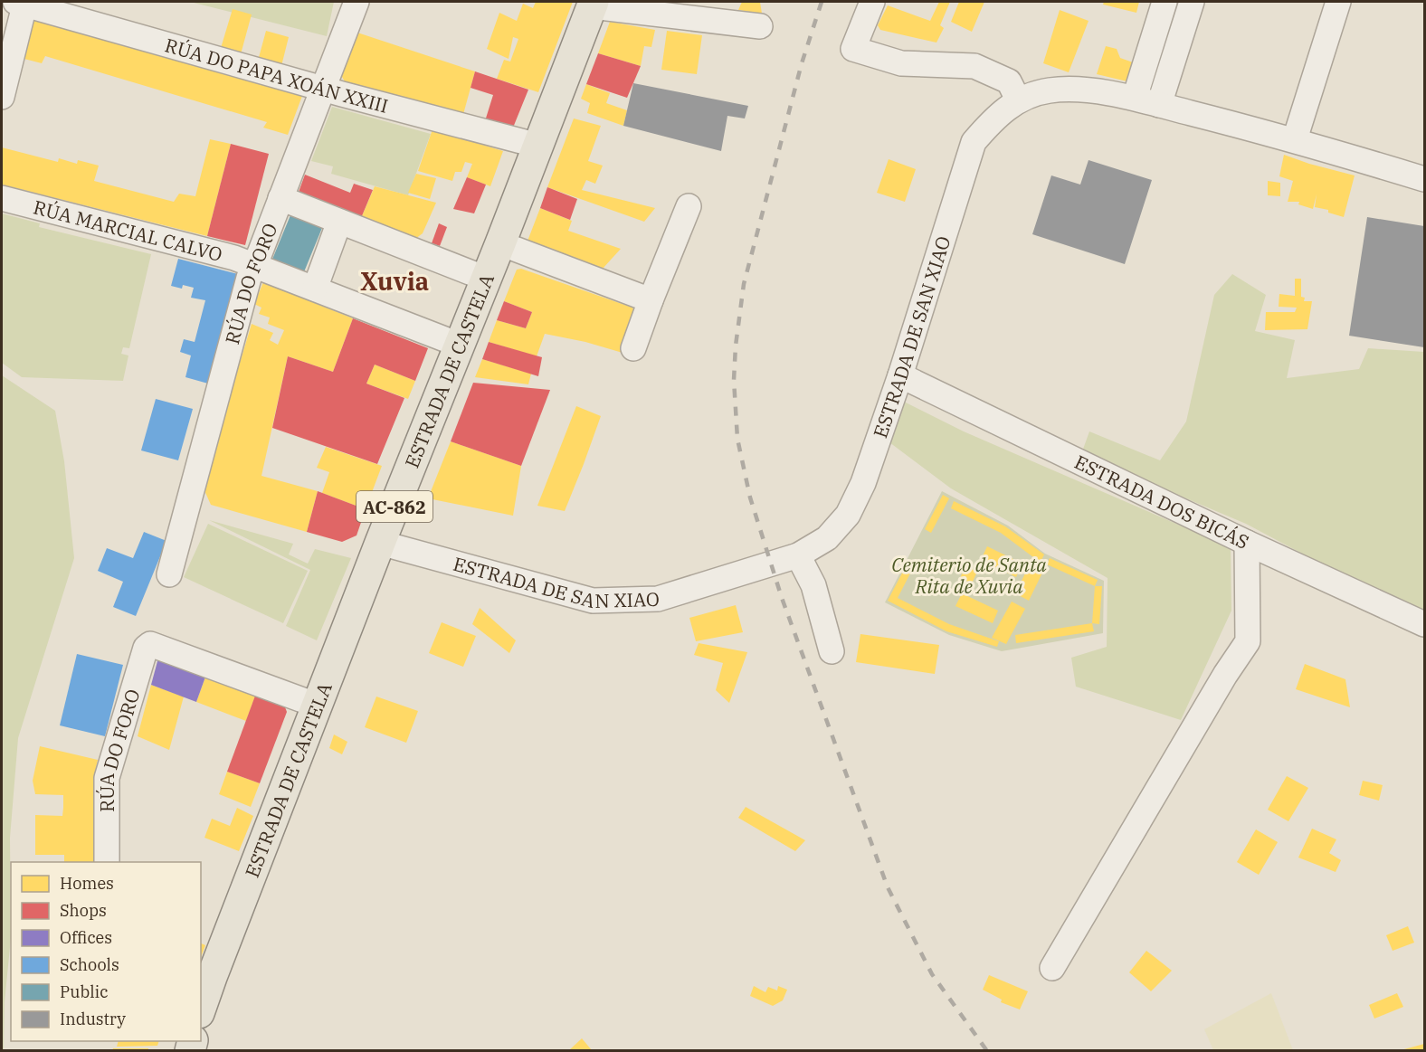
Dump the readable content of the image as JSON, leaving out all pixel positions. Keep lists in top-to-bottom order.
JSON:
{
  "streets": {
    "main road": ["ESTRADA DE CASTELA", "AC-862"],
    "street": [
      "RÚA DO PAPA XOÁN XXIII",
      "RÚA MARCIAL CALVO",
      "RÚA DO FORO",
      "ESTRADA DE SAN XIAO",
      "ESTRADA DOS BICÁS"
    ]
  },
  "crossings": [
    ["RÚA DO PAPA XOÁN XXIII", "RÚA DO FORO"],
    ["RÚA DO PAPA XOÁN XXIII", "ESTRADA DE CASTELA"],
    ["RÚA MARCIAL CALVO", "RÚA DO FORO"],
    ["RÚA MARCIAL CALVO", "ESTRADA DE CASTELA"],
    ["RÚA DO FORO", "ESTRADA DE CASTELA"],
    ["ESTRADA DE SAN XIAO", "ESTRADA DE CASTELA"],
    ["ESTRADA DE SAN XIAO", "ESTRADA DOS BICÁS"]
  ],
  "districts": ["Xuvia"],
  "parks": ["Cemiterio de Santa Rita de Xuvia"],
  "legend": [
    "Homes",
    "Shops",
    "Offices",
    "Schools",
    "Public",
    "Industry"
  ]
}
